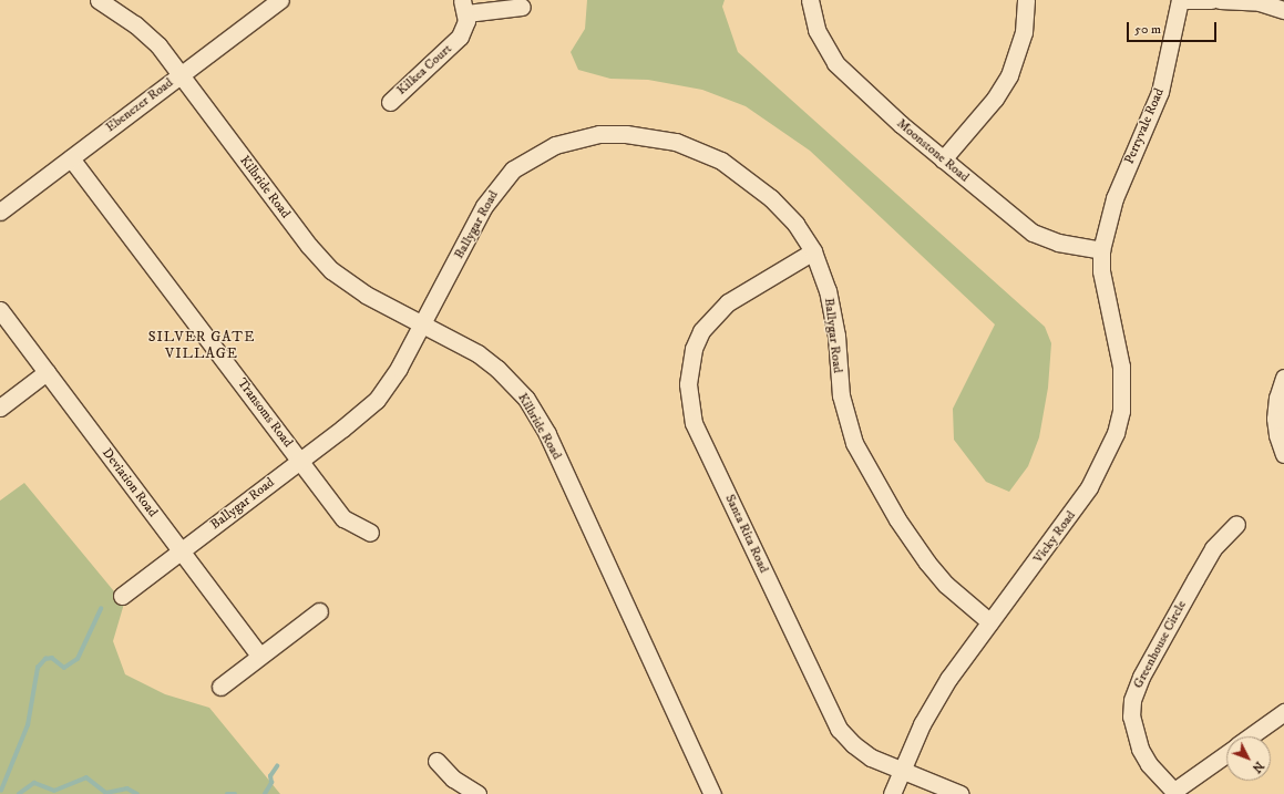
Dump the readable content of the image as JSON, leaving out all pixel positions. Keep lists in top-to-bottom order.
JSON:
{
  "streets": {
    "street": [
      "Kilkea Court",
      "Ebenezer Road",
      "Perryvale Road",
      "Moonstone Road",
      "Kilbride Road",
      "Ballygar Road",
      "Transoms Road",
      "Deviation Road",
      "Santa Rita Road",
      "Vicky Road",
      "Greenhouse Circle"
    ]
  },
  "crossings": [
    ["Ebenezer Road", "Kilbride Road"],
    ["Ebenezer Road", "Transoms Road"],
    ["Perryvale Road", "Moonstone Road"],
    ["Perryvale Road", "Vicky Road"],
    ["Moonstone Road", "Vicky Road"],
    ["Kilbride Road", "Ballygar Road"],
    ["Ballygar Road", "Transoms Road"],
    ["Ballygar Road", "Deviation Road"],
    ["Ballygar Road", "Santa Rita Road"],
    ["Ballygar Road", "Vicky Road"],
    ["Santa Rita Road", "Vicky Road"]
  ],
  "districts": ["SILVER GATE VILLAGE"],
  "scale_bar": "50 m",
  "north": "bottom right"
}
